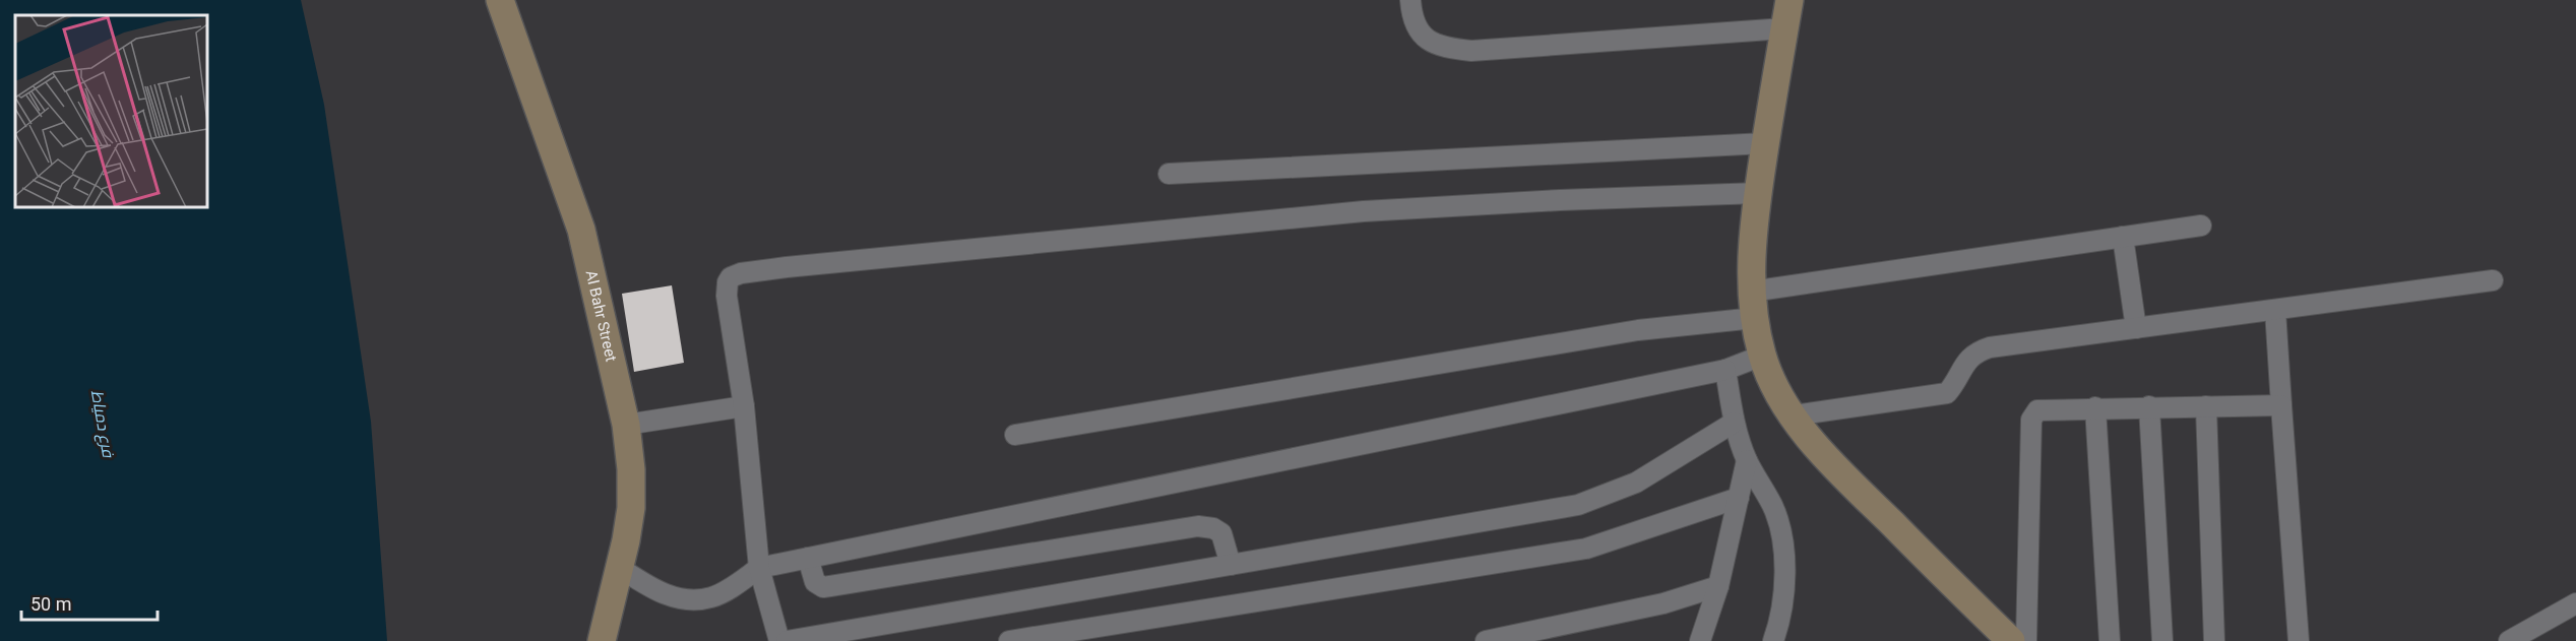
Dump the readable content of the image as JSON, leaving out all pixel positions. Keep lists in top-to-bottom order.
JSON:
{
  "streets": {
    "street": ["Al Bahr Street"]
  },
  "water": ["فرع دمياط"],
  "scale_bar": "50 m"
}
